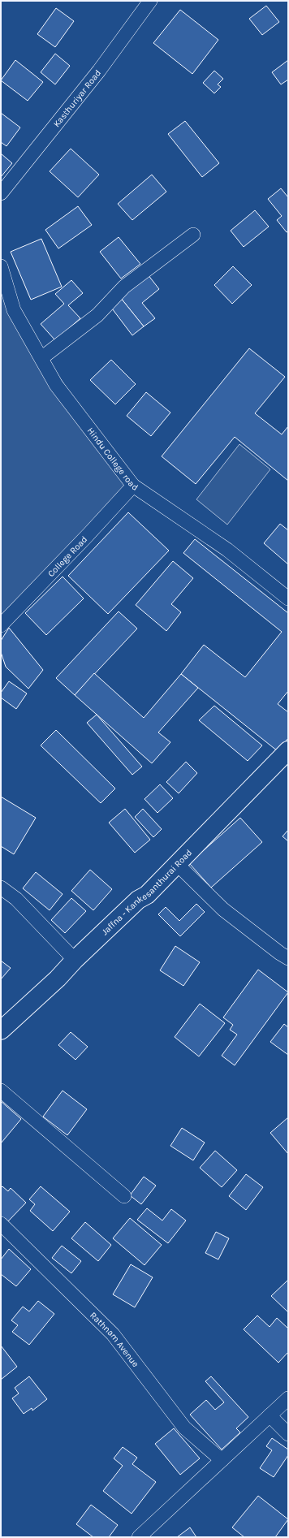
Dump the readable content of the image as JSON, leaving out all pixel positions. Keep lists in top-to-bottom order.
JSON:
{
  "streets": {
    "main road": ["Jaffna - Kankesanthurai Road"],
    "street": [
      "Kasthuriyar Road",
      "Hindu College road",
      "College Road",
      "Rathnam Avenue"
    ]
  },
  "crossings": [
    ["Hindu College road", "College Road"]
  ]
}
